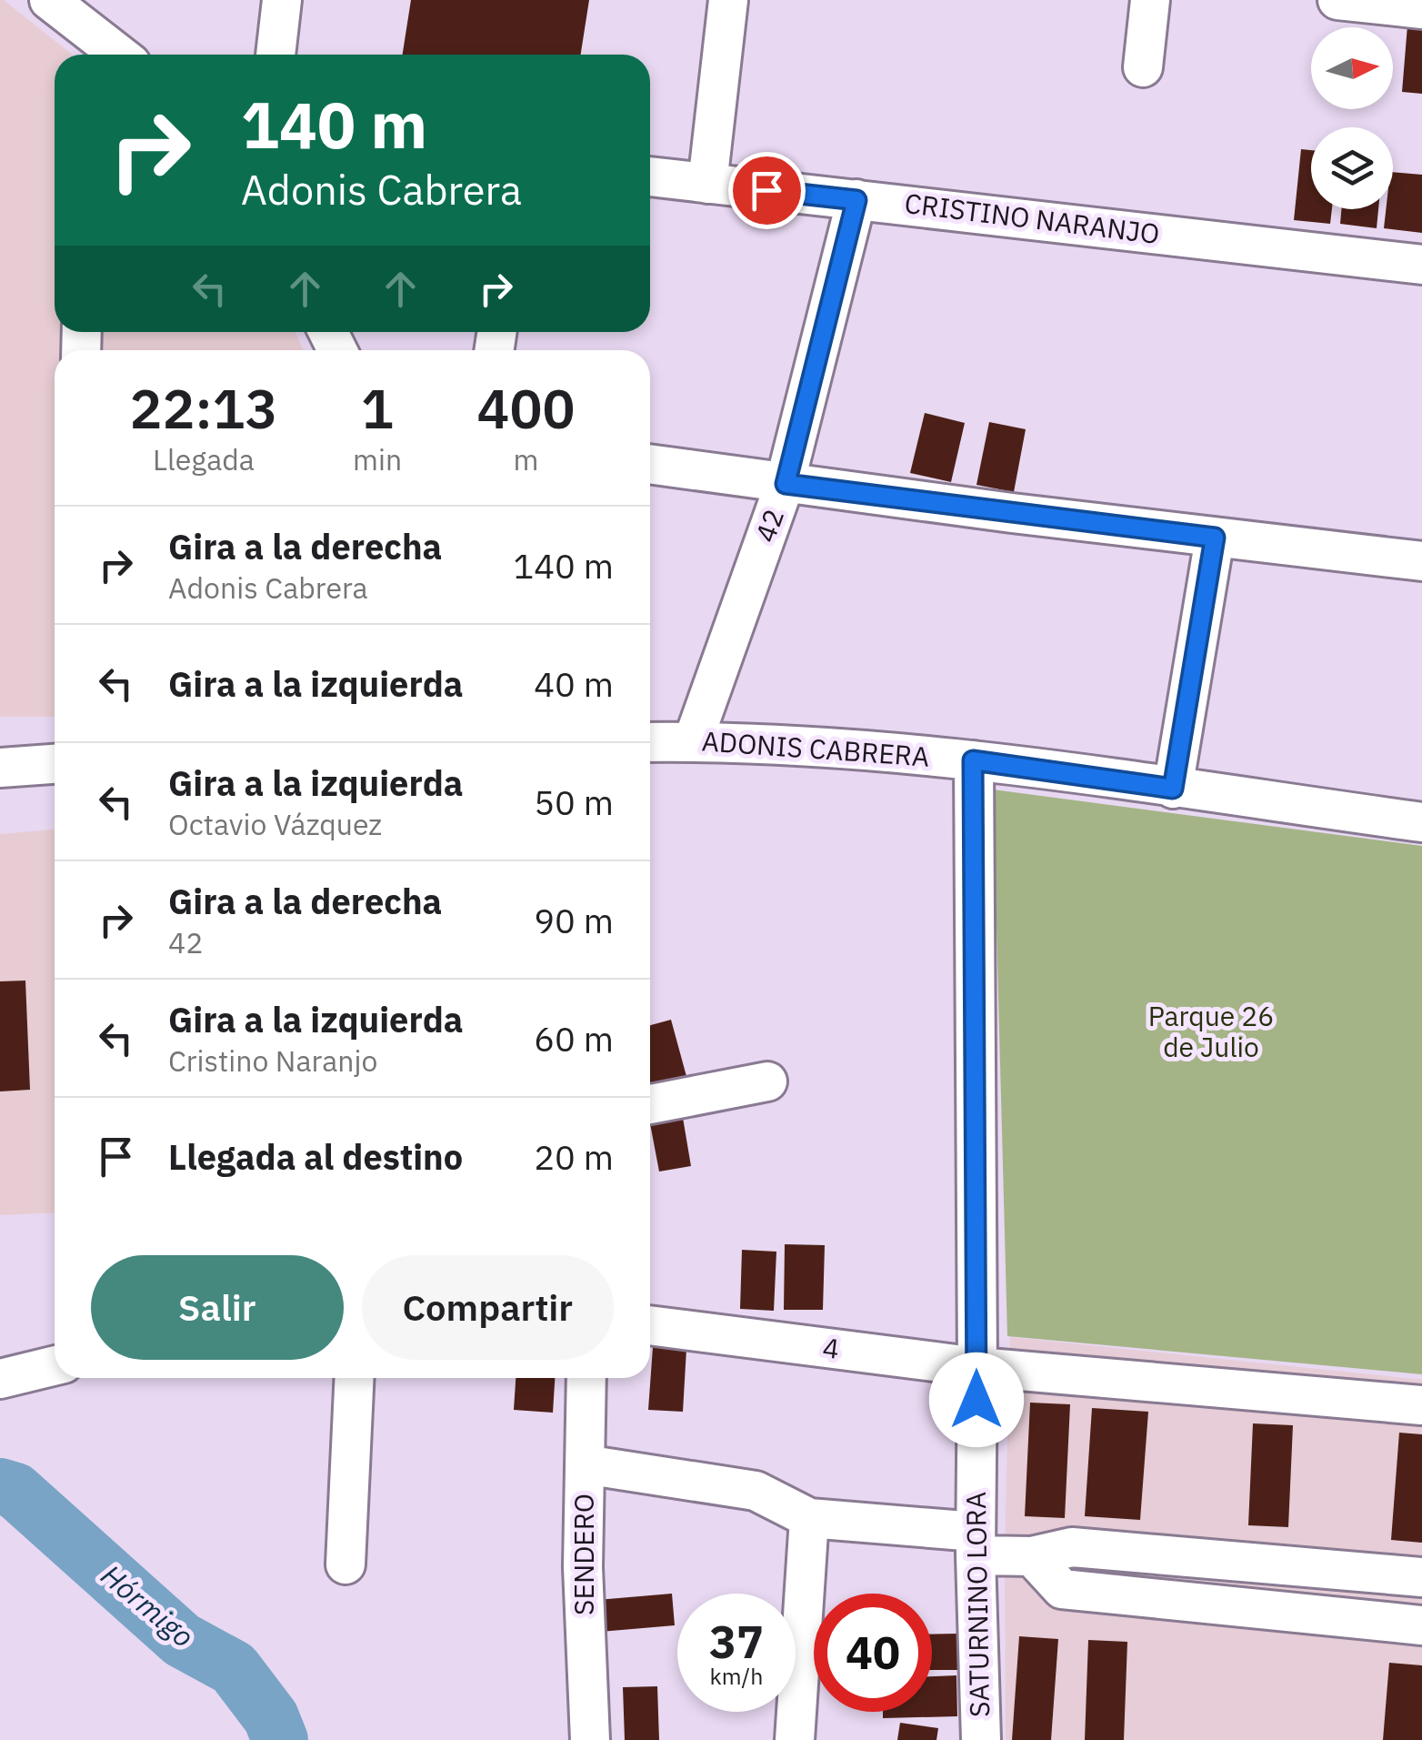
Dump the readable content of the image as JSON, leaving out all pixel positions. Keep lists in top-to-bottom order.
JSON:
{
  "streets": {
    "street": [
      "CRISTINO NARANJO",
      "42",
      "ADONIS CABRERA",
      "4",
      "SENDERO",
      "SATURNINO LORA"
    ]
  },
  "crossings": [
    ["CRISTINO NARANJO", "42"],
    ["42", "ADONIS CABRERA"],
    ["ADONIS CABRERA", "SATURNINO LORA"],
    ["4", "SATURNINO LORA"]
  ],
  "water": ["Hórmigo"],
  "parks": ["Parque 26 de Julio"],
  "north": "right",
  "page": {
    "turn": ["140 m", "Adonis Cabrera"],
    "eta": [
      "22:13",
      "Llegada",
      "1",
      "min",
      "400",
      "m"
    ],
    "list": [
      {
        "name": "Gira a la derecha",
        "note": "Adonis Cabrera",
        "value": "140 m"
      },
      {
        "name": "Gira a la izquierda",
        "value": "40 m"
      },
      {
        "name": "Gira a la izquierda",
        "note": "Octavio Vázquez",
        "value": "50 m"
      },
      {
        "name": "Gira a la derecha",
        "note": "42",
        "value": "90 m"
      },
      {
        "name": "Gira a la izquierda",
        "note": "Cristino Naranjo",
        "value": "60 m"
      },
      {
        "name": "Llegada al destino",
        "value": "20 m"
      }
    ],
    "buttons": ["Salir", "Compartir"],
    "speed": "37 km/h",
    "limit": "40"
  }
}
